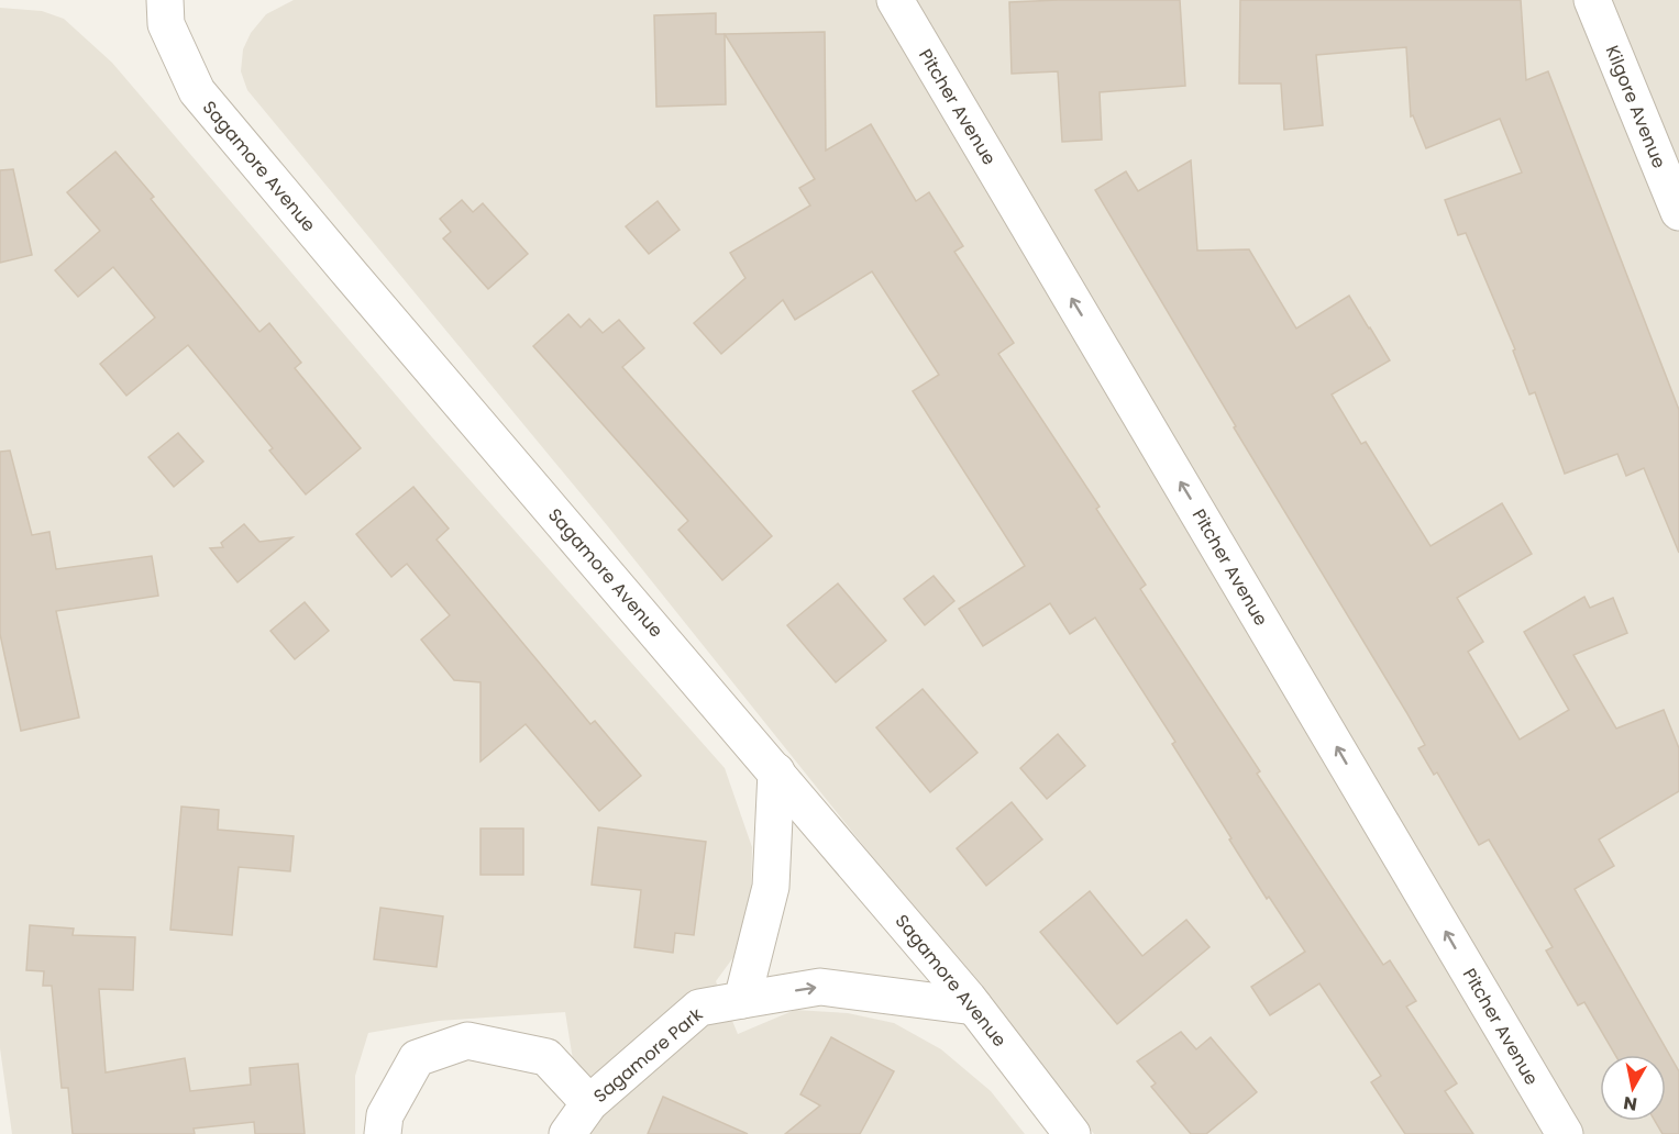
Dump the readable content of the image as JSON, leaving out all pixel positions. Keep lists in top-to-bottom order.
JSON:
{
  "streets": {
    "street": [
      "Pitcher Avenue",
      "Kilgore Avenue",
      "Sagamore Avenue",
      "Sagamore Park"
    ]
  },
  "crossings": [
    ["Sagamore Avenue", "Sagamore Park"]
  ],
  "one_way": ["Pitcher Avenue", "Sagamore Park"],
  "north": "bottom"
}
